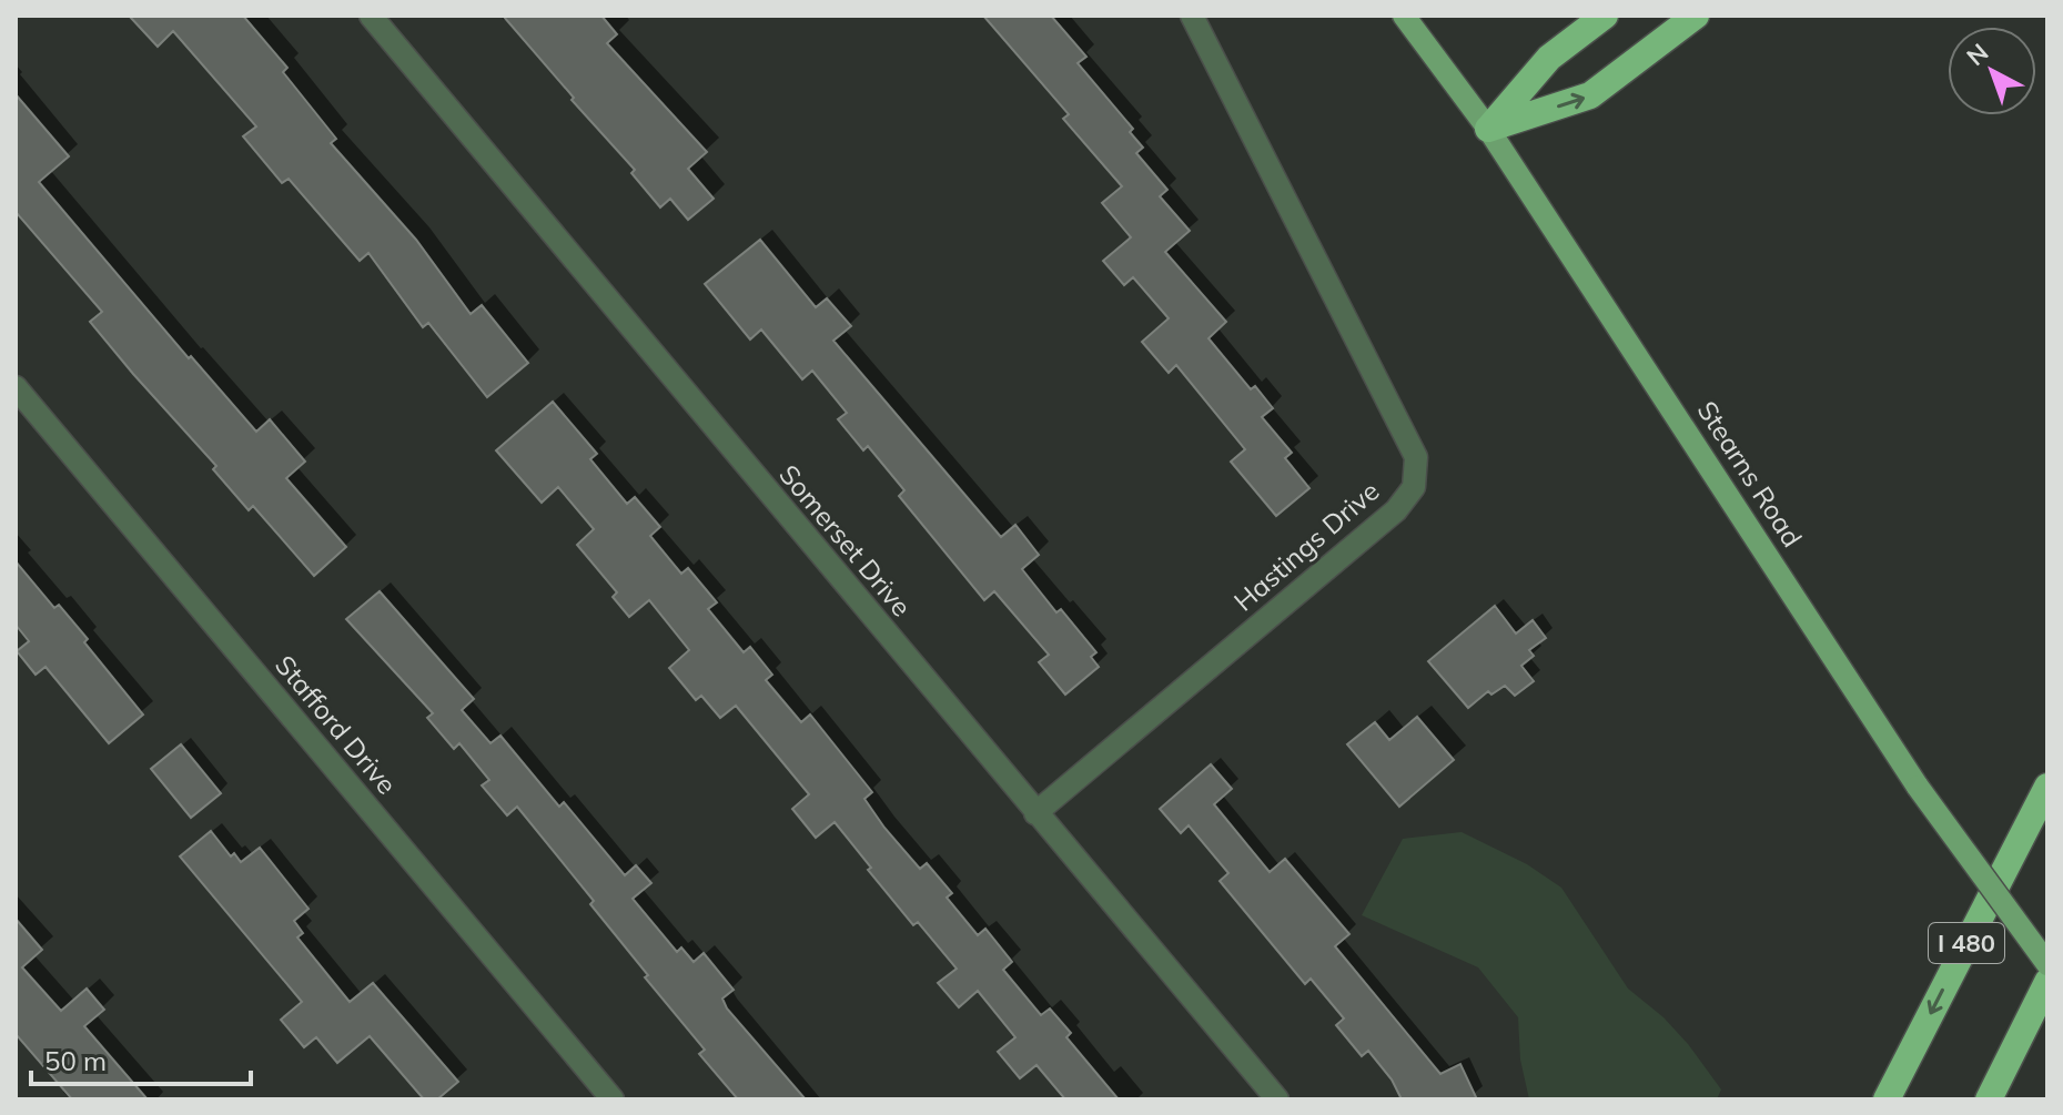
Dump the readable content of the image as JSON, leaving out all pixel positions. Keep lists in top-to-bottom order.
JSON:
{
  "streets": {
    "highway": ["I 480"],
    "main road": ["Stearns Road"],
    "street": ["Somerset Drive", "Hastings Drive", "Stafford Drive"]
  },
  "crossings": [
    ["Somerset Drive", "Hastings Drive"]
  ],
  "scale_bar": "50 m",
  "north": "top left"
}
